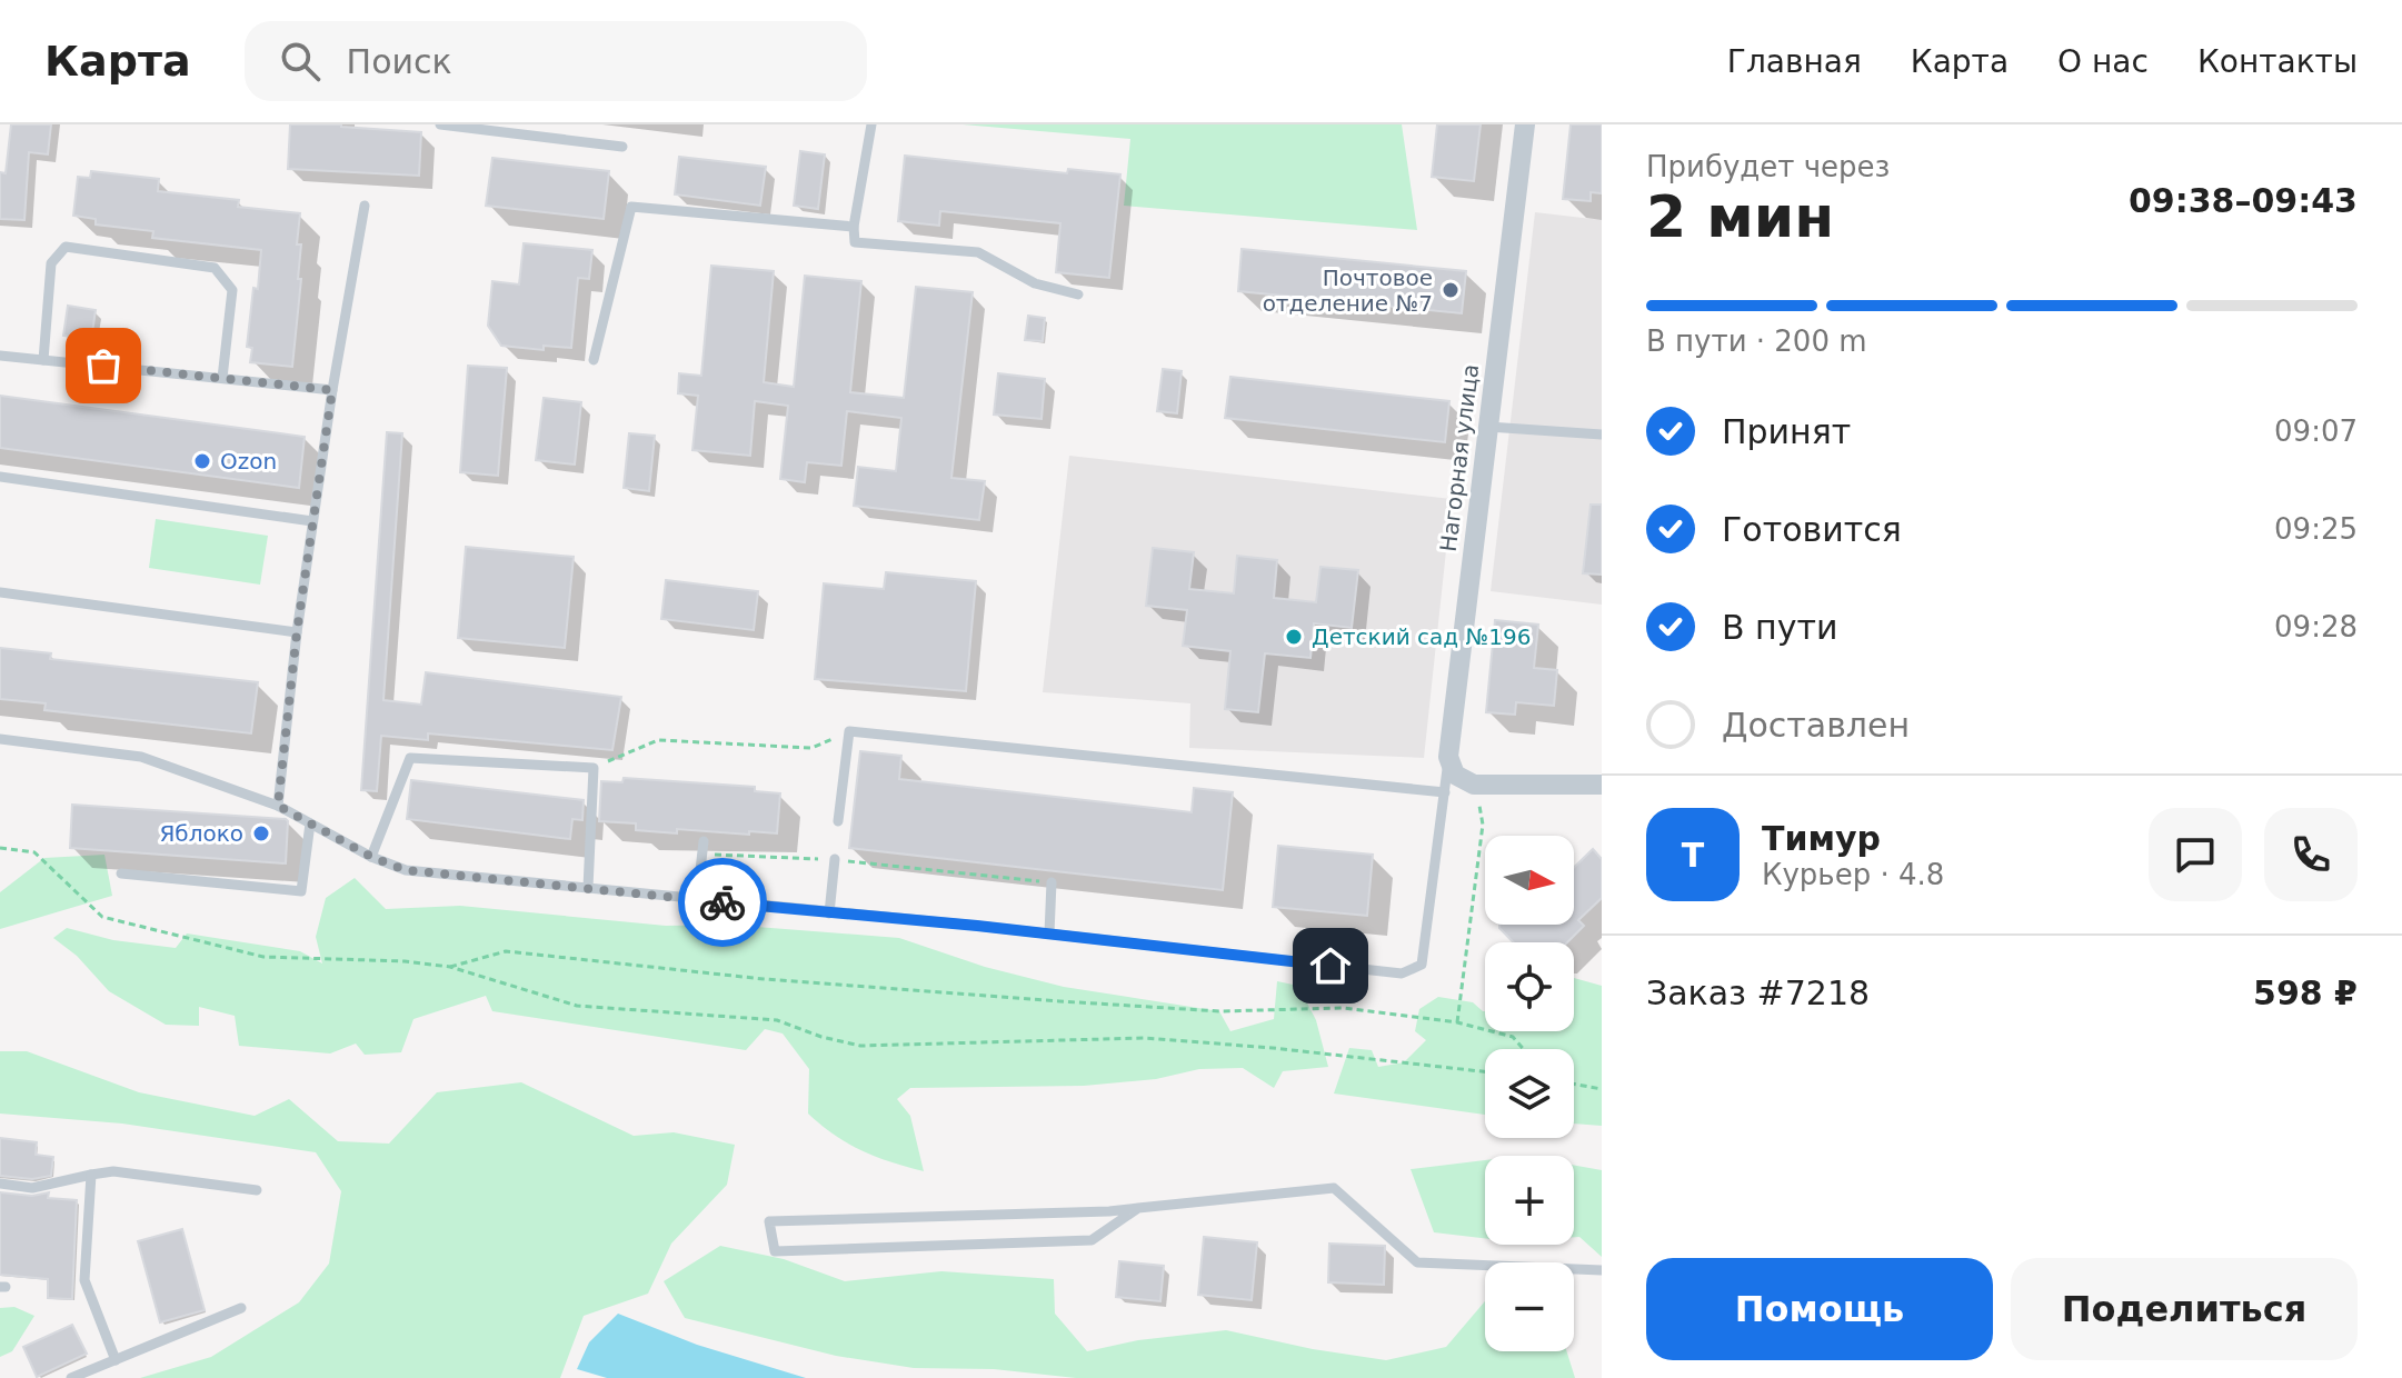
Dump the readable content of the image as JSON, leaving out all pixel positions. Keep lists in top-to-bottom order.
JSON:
{
  "streets": {
    "street": ["Нагорная улица"]
  },
  "places": [
    "Почтовое отделение №7",
    "Ozon",
    "Детский сад №196",
    "Яблоко"
  ],
  "north": "right",
  "page": {
    "header": "Карта",
    "search": "Поиск",
    "nav": [
      "Главная",
      "Карта",
      "О нас",
      "Контакты"
    ],
    "heading": ["2 мин", "Прибудет через", "09:38–09:43"],
    "panel": [
      "Тимур",
      "Курьер · 4.8",
      "Заказ #7218",
      "598 ₽"
    ],
    "bar": "В пути · 200 m",
    "list": [
      ["Принят", "09:07"],
      ["Готовится", "09:25"],
      ["В пути", "09:28"],
      "Доставлен"
    ],
    "round": "Т",
    "map_buttons": ["+", "−"],
    "buttons": ["Помощь", "Поделиться"]
  }
}
